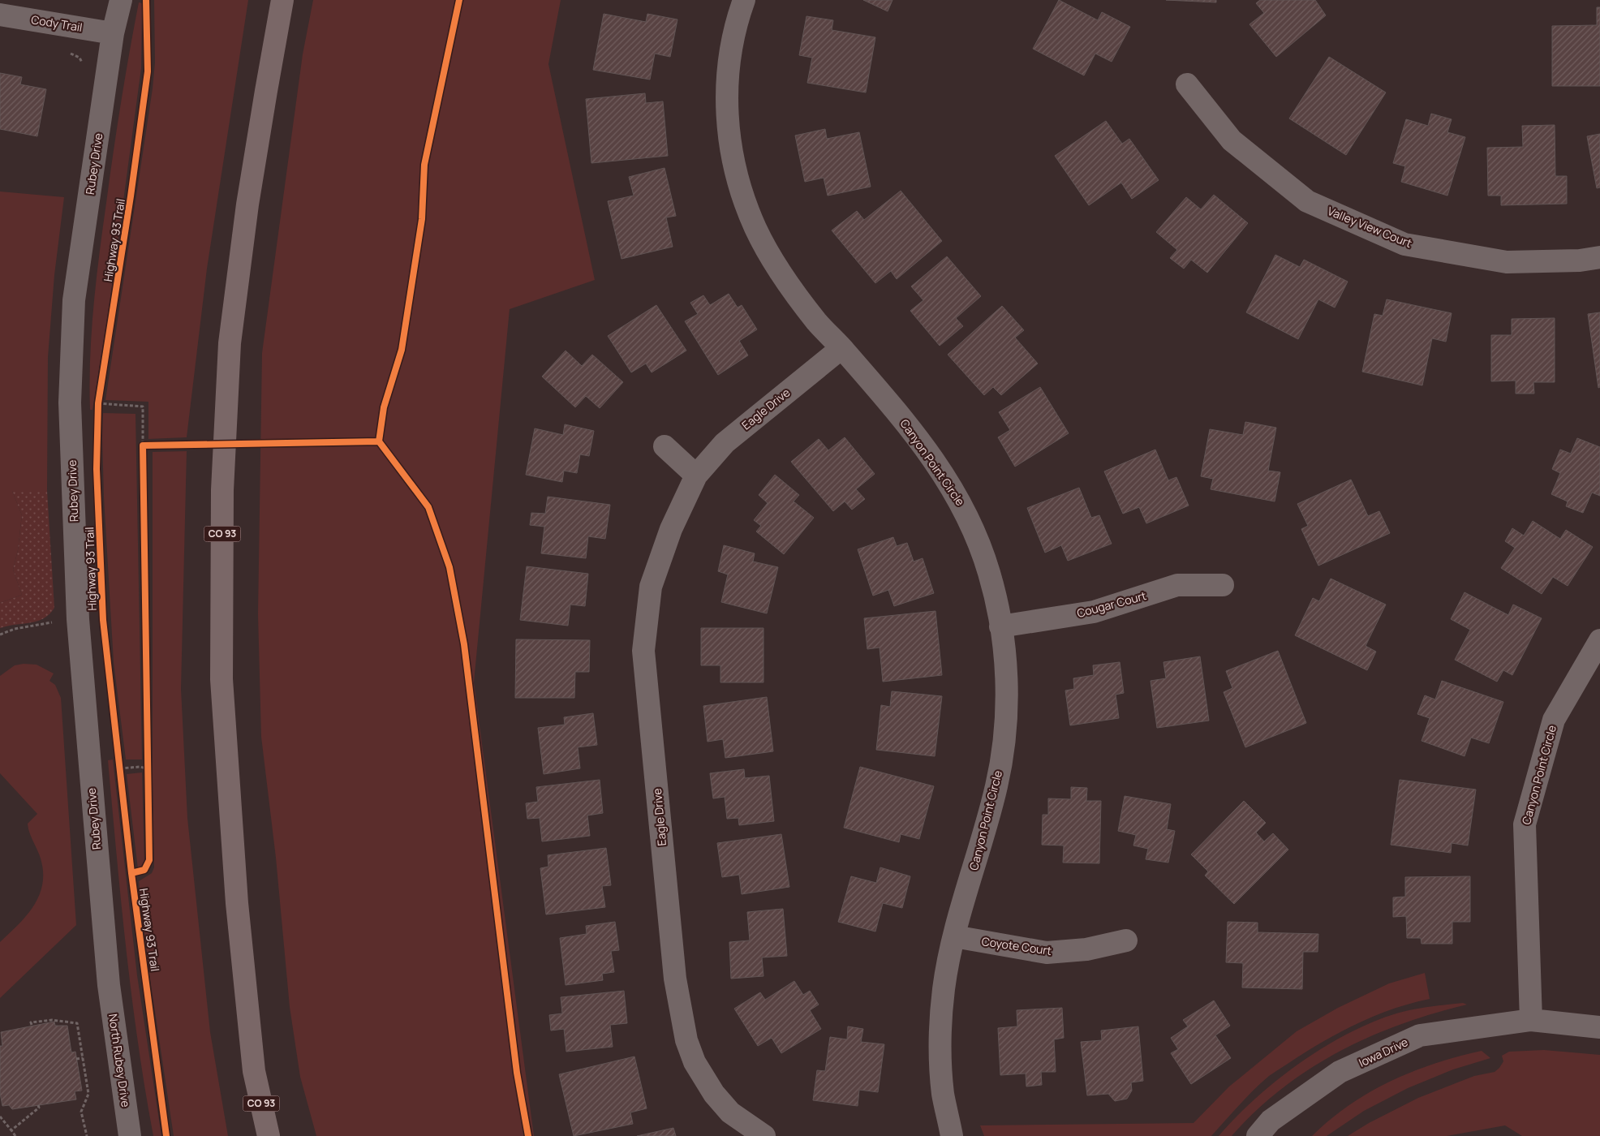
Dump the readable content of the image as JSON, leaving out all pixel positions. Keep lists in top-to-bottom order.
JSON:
{
  "streets": {
    "highway": ["CO 93"],
    "street": [
      "Cody Trail",
      "Rubey Drive",
      "Valley View Court",
      "Eagle Drive",
      "Canyon Point Circle",
      "Cougar Court",
      "Coyote Court",
      "Iowa Drive",
      "North Rubey Drive"
    ],
    "cycle path": ["Highway 93 Trail"]
  },
  "crossings": [
    ["Cody Trail", "Rubey Drive"],
    ["Rubey Drive", "North Rubey Drive"],
    ["Eagle Drive", "Canyon Point Circle"],
    ["Canyon Point Circle", "Cougar Court"],
    ["Canyon Point Circle", "Coyote Court"],
    ["Canyon Point Circle", "Iowa Drive"]
  ]
}
